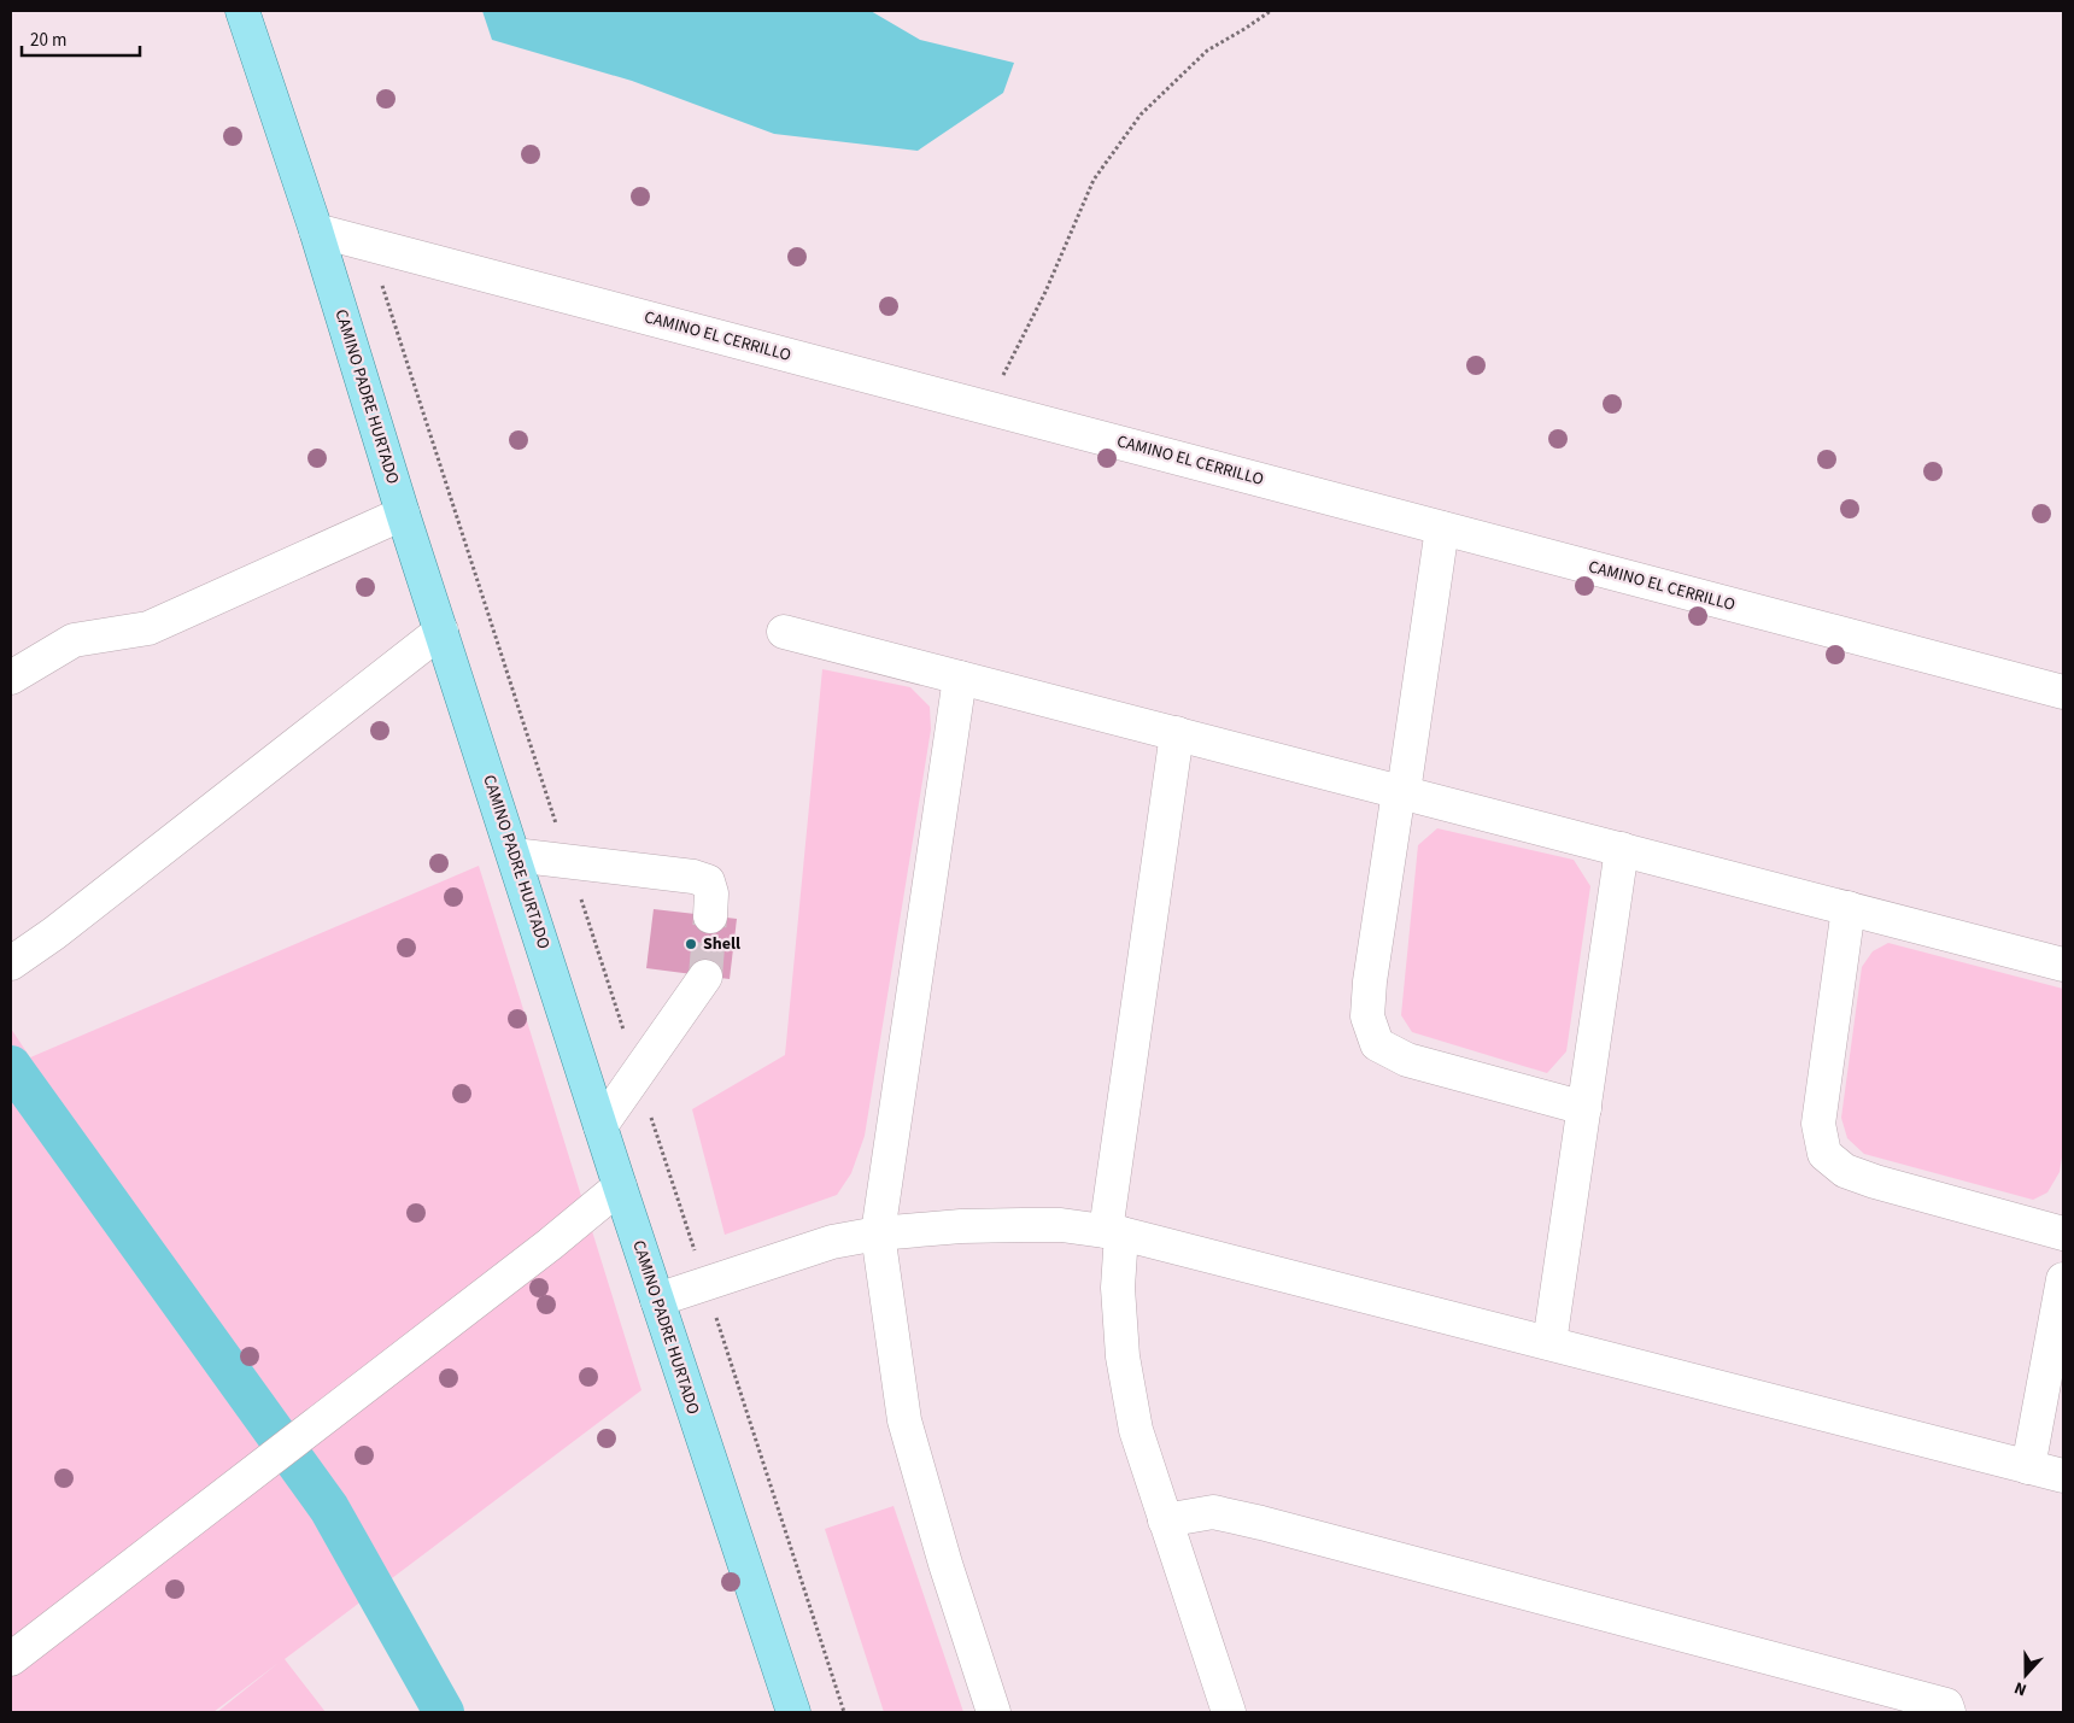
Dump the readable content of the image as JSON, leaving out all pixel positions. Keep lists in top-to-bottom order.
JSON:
{
  "streets": {
    "main road": ["CAMINO PADRE HURTADO"],
    "street": ["CAMINO EL CERRILLO"]
  },
  "crossings": [
    ["CAMINO EL CERRILLO", "CAMINO PADRE HURTADO"]
  ],
  "places": ["Shell"],
  "scale_bar": "20 m",
  "north": "bottom"
}
